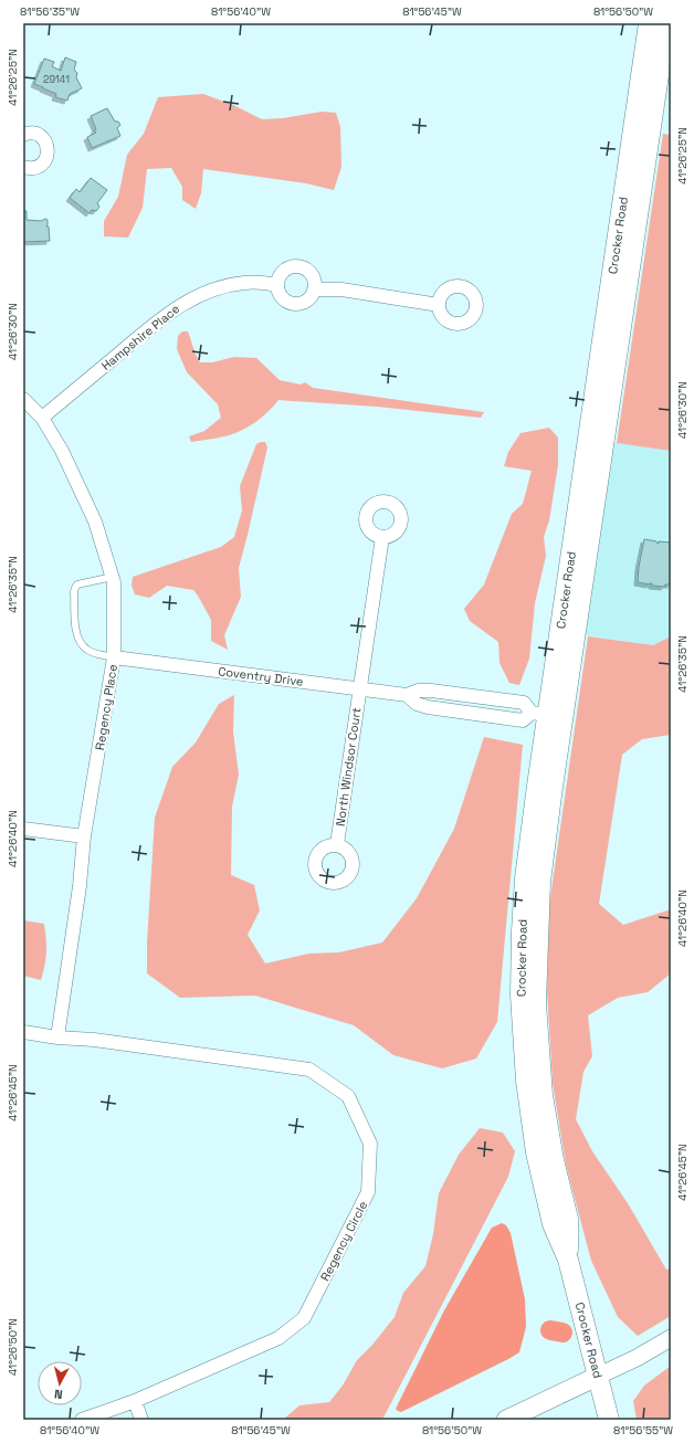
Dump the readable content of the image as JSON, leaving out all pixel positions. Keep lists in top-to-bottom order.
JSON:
{
  "streets": {
    "main road": ["Crocker Road"],
    "street": [
      "Hampshire Place",
      "Coventry Drive",
      "Regency Place",
      "North Windsor Court",
      "Regency Circle"
    ]
  },
  "crossings": [
    ["Crocker Road", "Coventry Drive"],
    ["Hampshire Place", "Regency Place"],
    ["Coventry Drive", "Regency Place"],
    ["Coventry Drive", "North Windsor Court"],
    ["Regency Place", "Regency Circle"]
  ],
  "house_numbers": ["29141"],
  "north": "bottom",
  "coordinates": [
    "81°56'35\"W",
    "81°56'40\"W",
    "81°56'45\"W",
    "81°56'50\"W",
    "41°26'25\"N",
    "41°26'30\"N",
    "41°26'35\"N",
    "41°26'40\"N",
    "41°26'45\"N",
    "41°26'50\"N",
    "81°56'55\"W"
  ]
}
